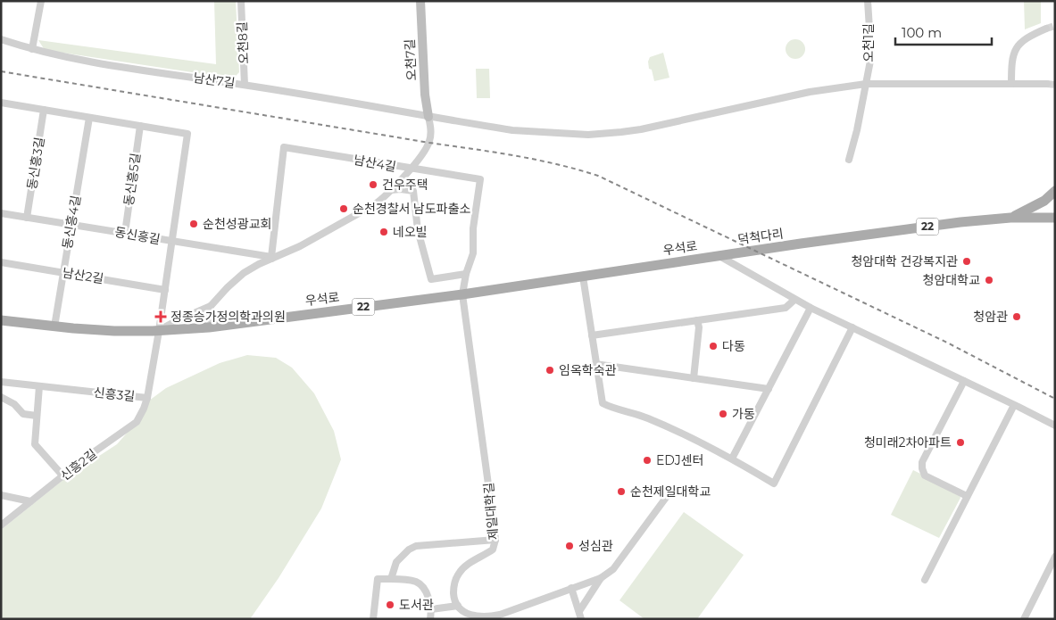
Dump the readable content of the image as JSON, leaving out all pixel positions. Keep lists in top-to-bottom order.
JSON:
{
  "streets": {
    "main road": ["22", "덕척다리", "우석로"],
    "street": [
      "오천8길",
      "오천1길",
      "오천7길",
      "남산7길",
      "동신흥3길",
      "남산4길",
      "동신흥5길",
      "동신흥4길",
      "동신흥길",
      "남산2길",
      "신흥3길",
      "신흥2길",
      "제일대학길"
    ]
  },
  "crossings": [
    ["오천8길", "남산7길"],
    ["오천1길", "남산7길"],
    ["오천7길", "남산7길"],
    ["동신흥3길", "동신흥길"],
    ["남산4길", "동신흥길"],
    ["남산4길", "제일대학길"],
    ["동신흥5길", "동신흥길"],
    ["동신흥4길", "동신흥길"],
    ["동신흥4길", "우석로"],
    ["동신흥4길", "남산2길"],
    ["22", "덕척다리"],
    ["덕척다리", "우석로"],
    ["우석로", "신흥3길"],
    ["우석로", "제일대학길"],
    ["신흥3길", "신흥2길"]
  ],
  "places": {
    "other": [
      "건우주택",
      "순천경찰서 남도파출소",
      "순천성광교회",
      "네오빌",
      "청암대학 건강복지관",
      "청암대학교",
      "청암관",
      "다동",
      "임옥학숙관",
      "가동",
      "청미래2차아파트",
      "EDJ센터",
      "순천제일대학교",
      "성심관",
      "도서관"
    ],
    "health": ["정종승가정의학과의원"]
  },
  "scale_bar": "100 m"
}
